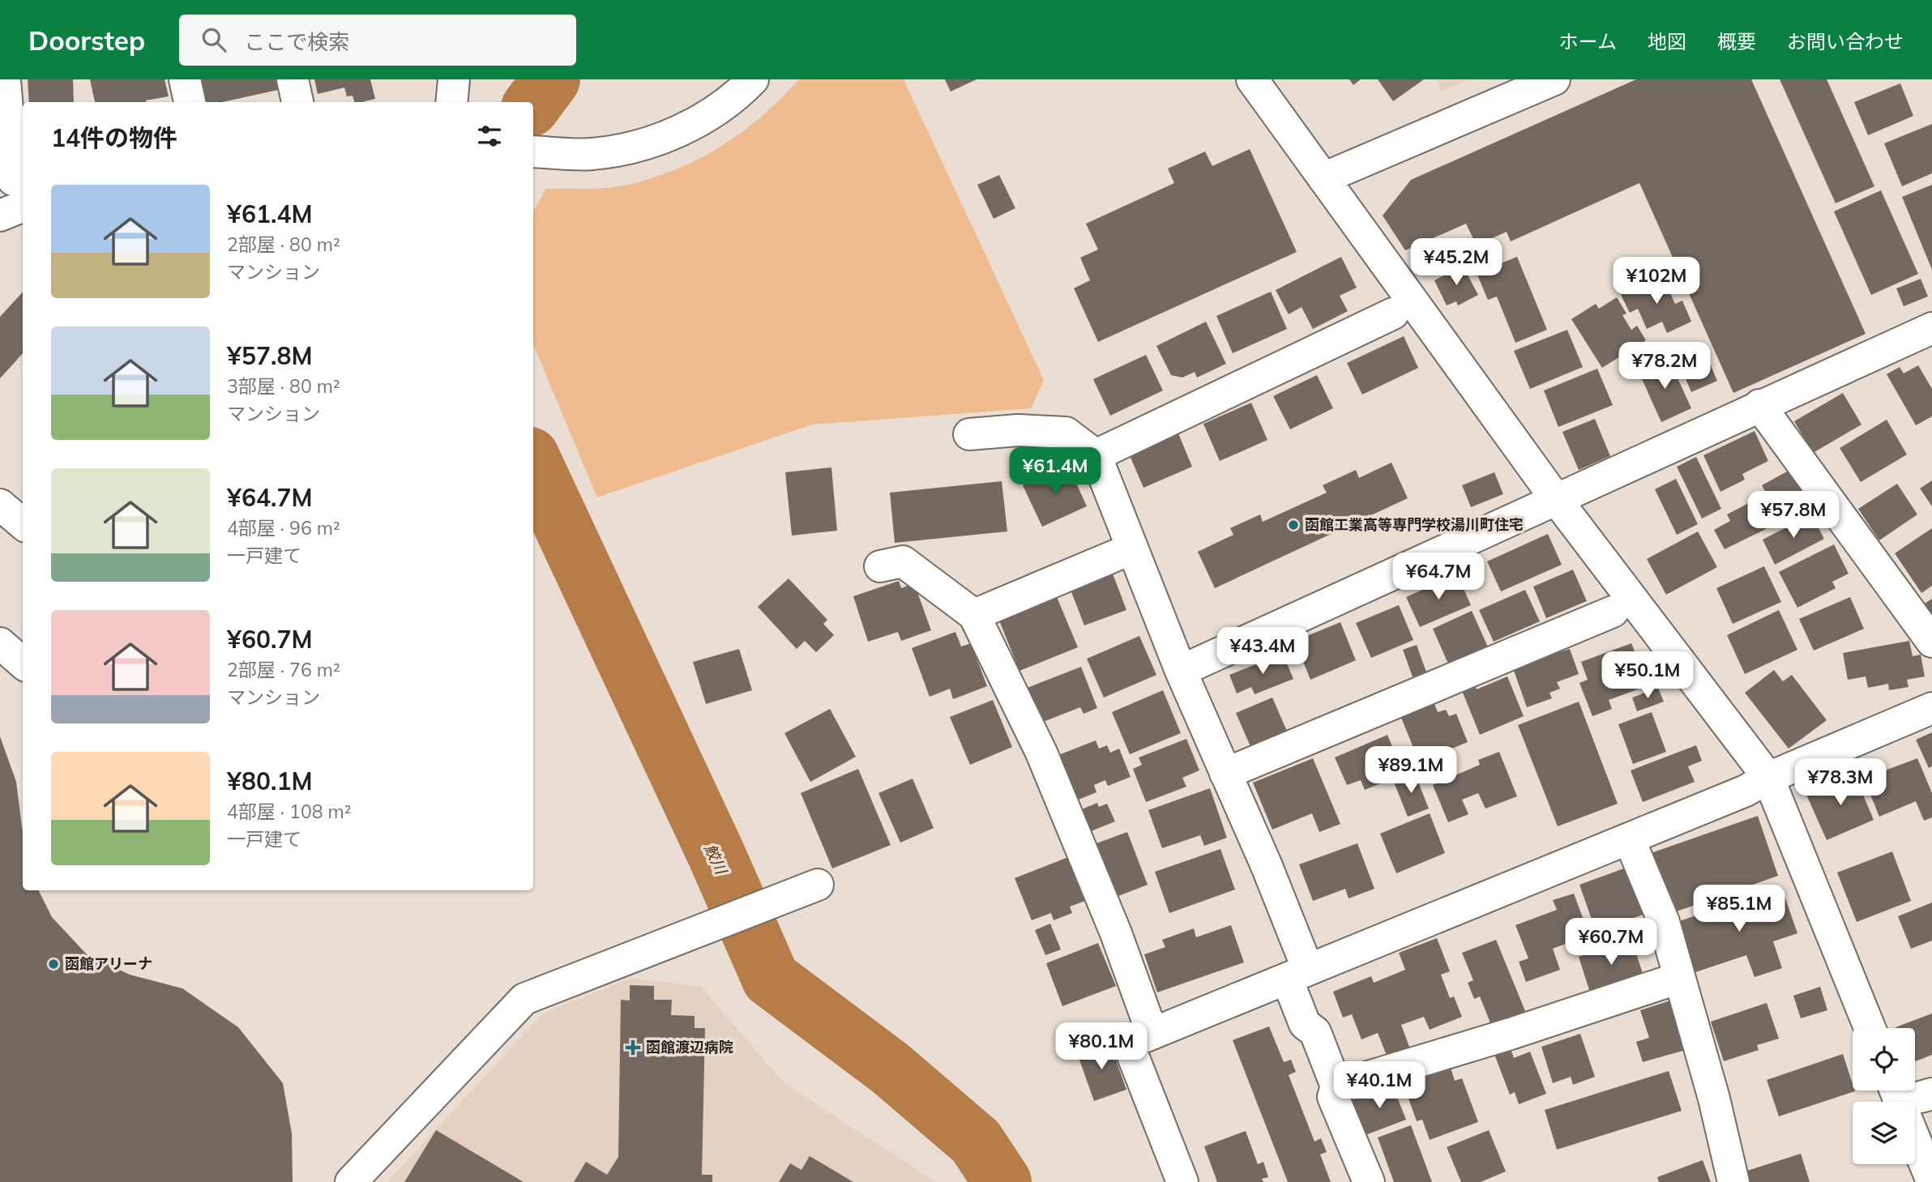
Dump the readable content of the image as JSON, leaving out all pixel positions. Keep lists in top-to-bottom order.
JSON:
{
  "water": ["鮫川"],
  "places": {
    "other": ["函館工業高等専門学校湯川町住宅", "函館アリーナ"],
    "health": ["函館渡辺病院"]
  },
  "page": {
    "header": "Doorstep",
    "search": "ここで検索",
    "nav": [
      "ホーム",
      "地図",
      "概要",
      "お問い合わせ"
    ],
    "heading": "14件の物件",
    "list": [
      {
        "name": "¥61.4M",
        "note": "2部屋 · 80 m² · マンション"
      },
      {
        "name": "¥57.8M",
        "note": "3部屋 · 80 m² · マンション"
      },
      {
        "name": "¥64.7M",
        "note": "4部屋 · 96 m² · 一戸建て"
      },
      {
        "name": "¥60.7M",
        "note": "2部屋 · 76 m² · マンション"
      },
      {
        "name": "¥80.1M",
        "note": "4部屋 · 108 m² · 一戸建て"
      }
    ],
    "price": [
      "¥45.2M",
      "¥102M",
      "¥78.2M",
      "¥61.4M",
      "¥57.8M",
      "¥64.7M",
      "¥43.4M",
      "¥50.1M",
      "¥89.1M",
      "¥78.3M",
      "¥85.1M",
      "¥60.7M",
      "¥80.1M",
      "¥40.1M"
    ]
  }
}
